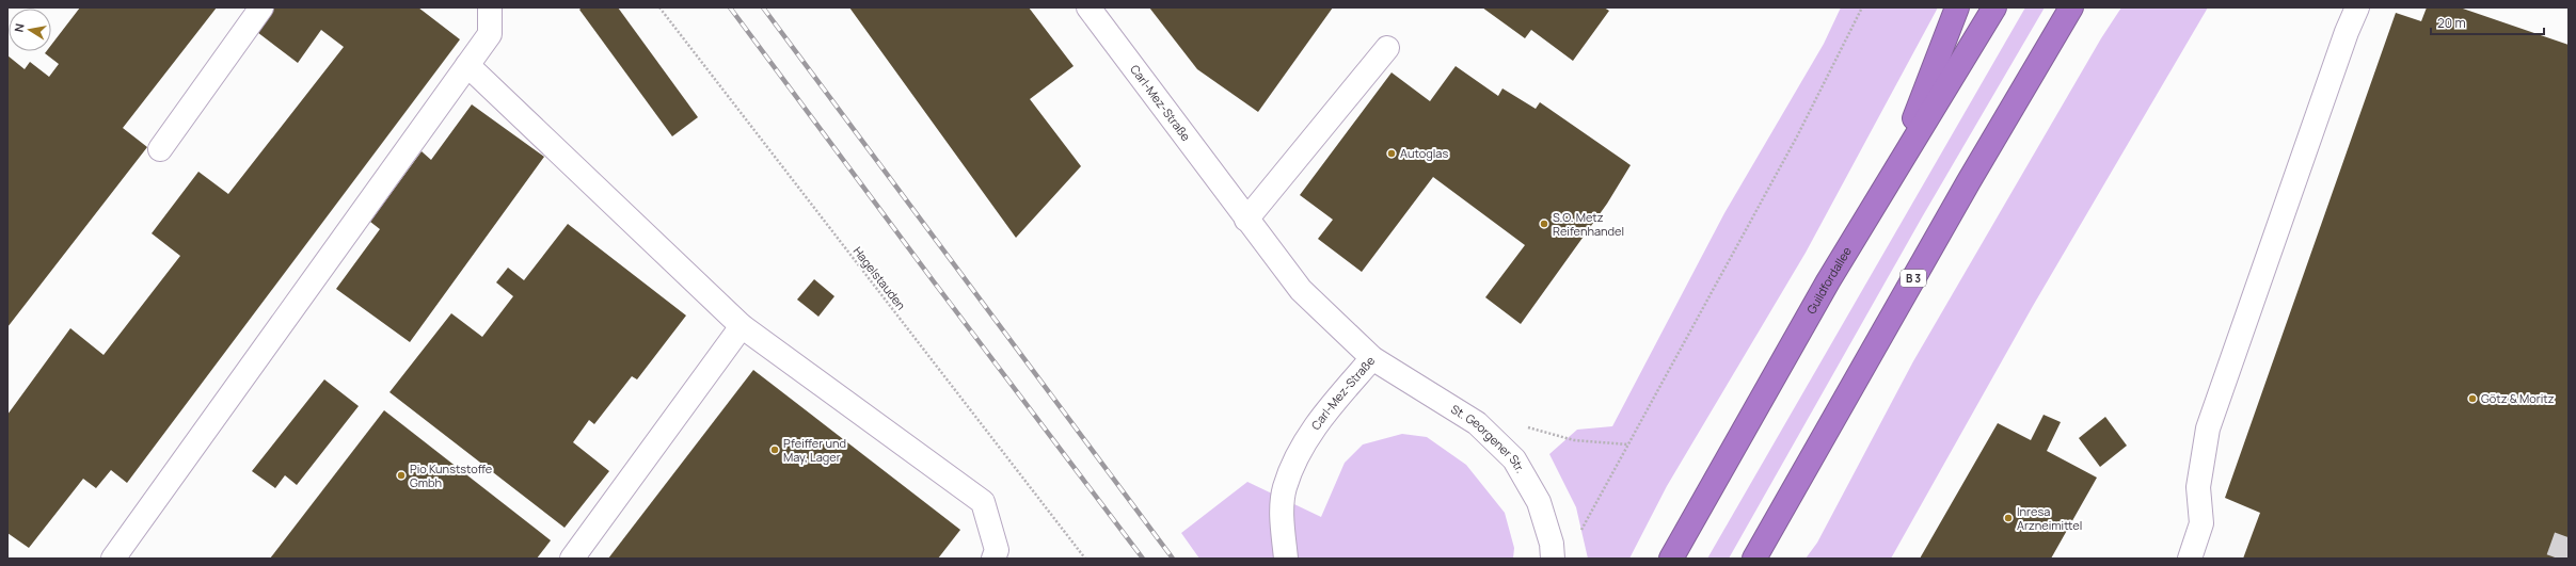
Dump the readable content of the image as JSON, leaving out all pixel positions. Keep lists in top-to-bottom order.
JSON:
{
  "streets": {
    "highway": ["B 3", "Guildfordallee"],
    "street": ["Carl-Mez-Straße", "St. Georgener Str."],
    "path": ["Hagelstauden"]
  },
  "crossings": [
    ["Carl-Mez-Straße", "St. Georgener Str."]
  ],
  "places": [
    "Autoglas",
    "S.O. Metz Reifenhandel",
    "Götz & Moritz",
    "Pfeiffer und May, Lager",
    "Pio Kunststoffe Gmbh",
    "Inresa Arzneimittel"
  ],
  "scale_bar": "20 m",
  "north": "left"
}
